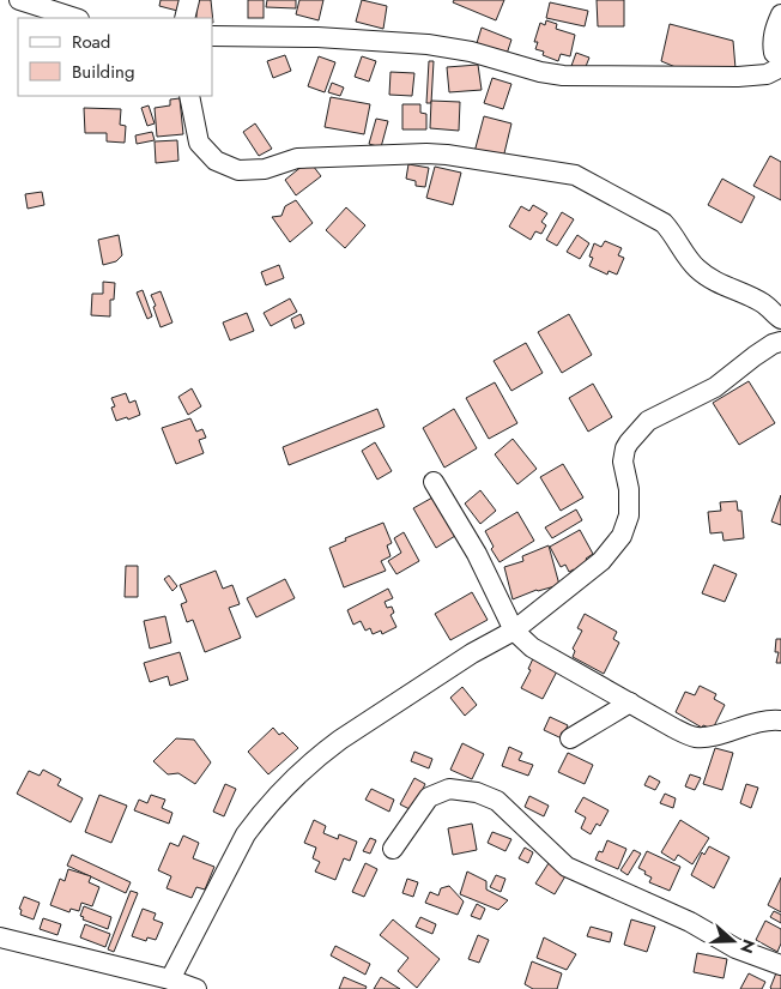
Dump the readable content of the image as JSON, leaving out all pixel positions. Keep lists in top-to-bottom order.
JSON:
{
  "legend": ["Road", "Building"],
  "north": "right"
}
